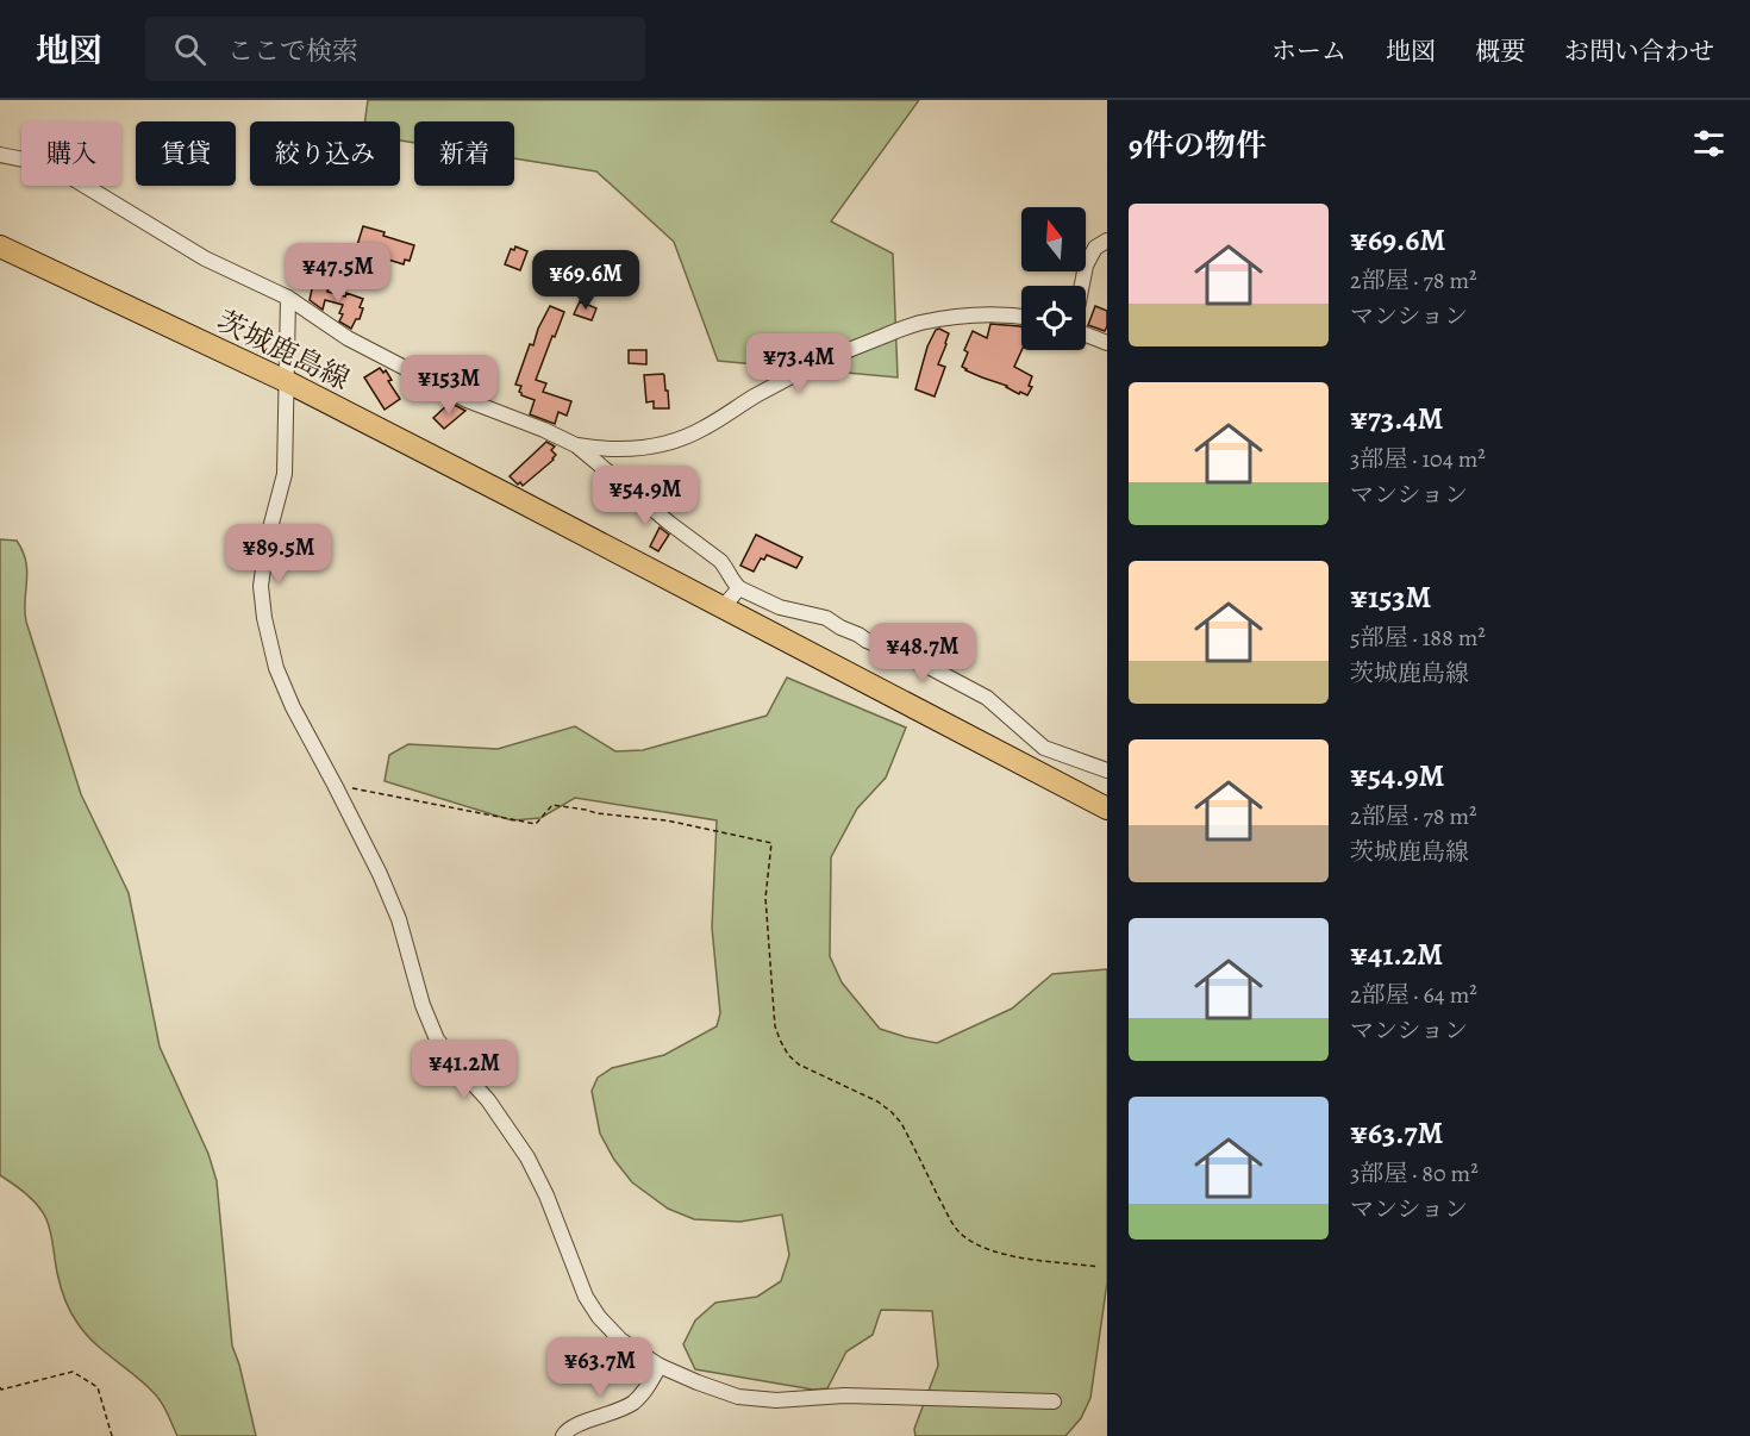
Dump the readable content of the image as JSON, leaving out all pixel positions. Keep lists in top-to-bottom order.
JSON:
{
  "streets": {
    "main road": ["茨城鹿島線"]
  },
  "north": "top",
  "page": {
    "header": "地図",
    "search": "ここで検索",
    "nav": [
      "ホーム",
      "地図",
      "概要",
      "お問い合わせ"
    ],
    "heading": "9件の物件",
    "chip": [
      "購入",
      "賃貸",
      "絞り込み",
      "新着"
    ],
    "list": [
      {
        "name": "¥69.6M",
        "note": "2部屋 · 78 m² · マンション"
      },
      {
        "name": "¥73.4M",
        "note": "3部屋 · 104 m² · マンション"
      },
      {
        "name": "¥153M",
        "note": "5部屋 · 188 m² · 茨城鹿島線"
      },
      {
        "name": "¥54.9M",
        "note": "2部屋 · 78 m² · 茨城鹿島線"
      },
      {
        "name": "¥41.2M",
        "note": "2部屋 · 64 m² · マンション"
      },
      {
        "name": "¥63.7M",
        "note": "3部屋 · 80 m² · マンション"
      }
    ],
    "price": [
      "¥47.5M",
      "¥69.6M",
      "¥73.4M",
      "¥153M",
      "¥54.9M",
      "¥89.5M",
      "¥48.7M",
      "¥41.2M",
      "¥63.7M"
    ]
  }
}
